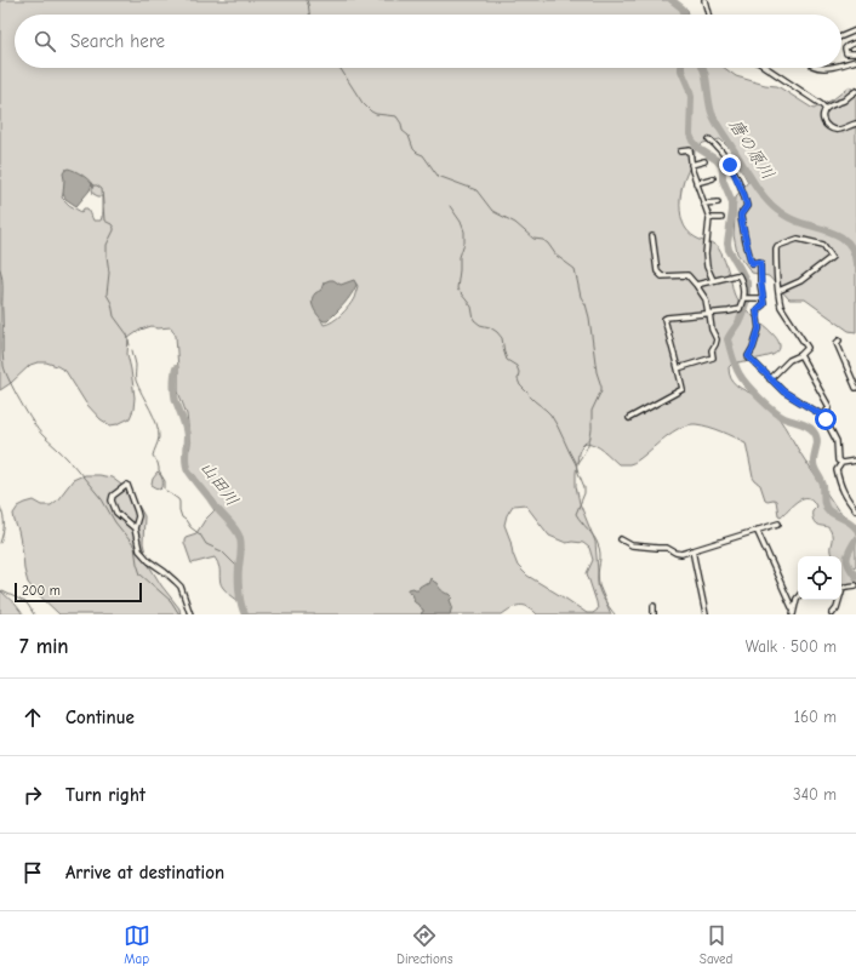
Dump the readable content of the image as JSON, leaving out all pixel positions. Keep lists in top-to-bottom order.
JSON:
{
  "water": ["唐の原川", "山田川"],
  "scale_bar": "200 m",
  "page": {
    "search": "Search here",
    "scale": "200 m",
    "heading": ["7 min", "Walk · 500 m"],
    "list": [
      ["Continue", "160 m"],
      ["Turn right", "340 m"],
      "Arrive at destination"
    ],
    "nav": ["Map", "Directions", "Saved"]
  }
}
